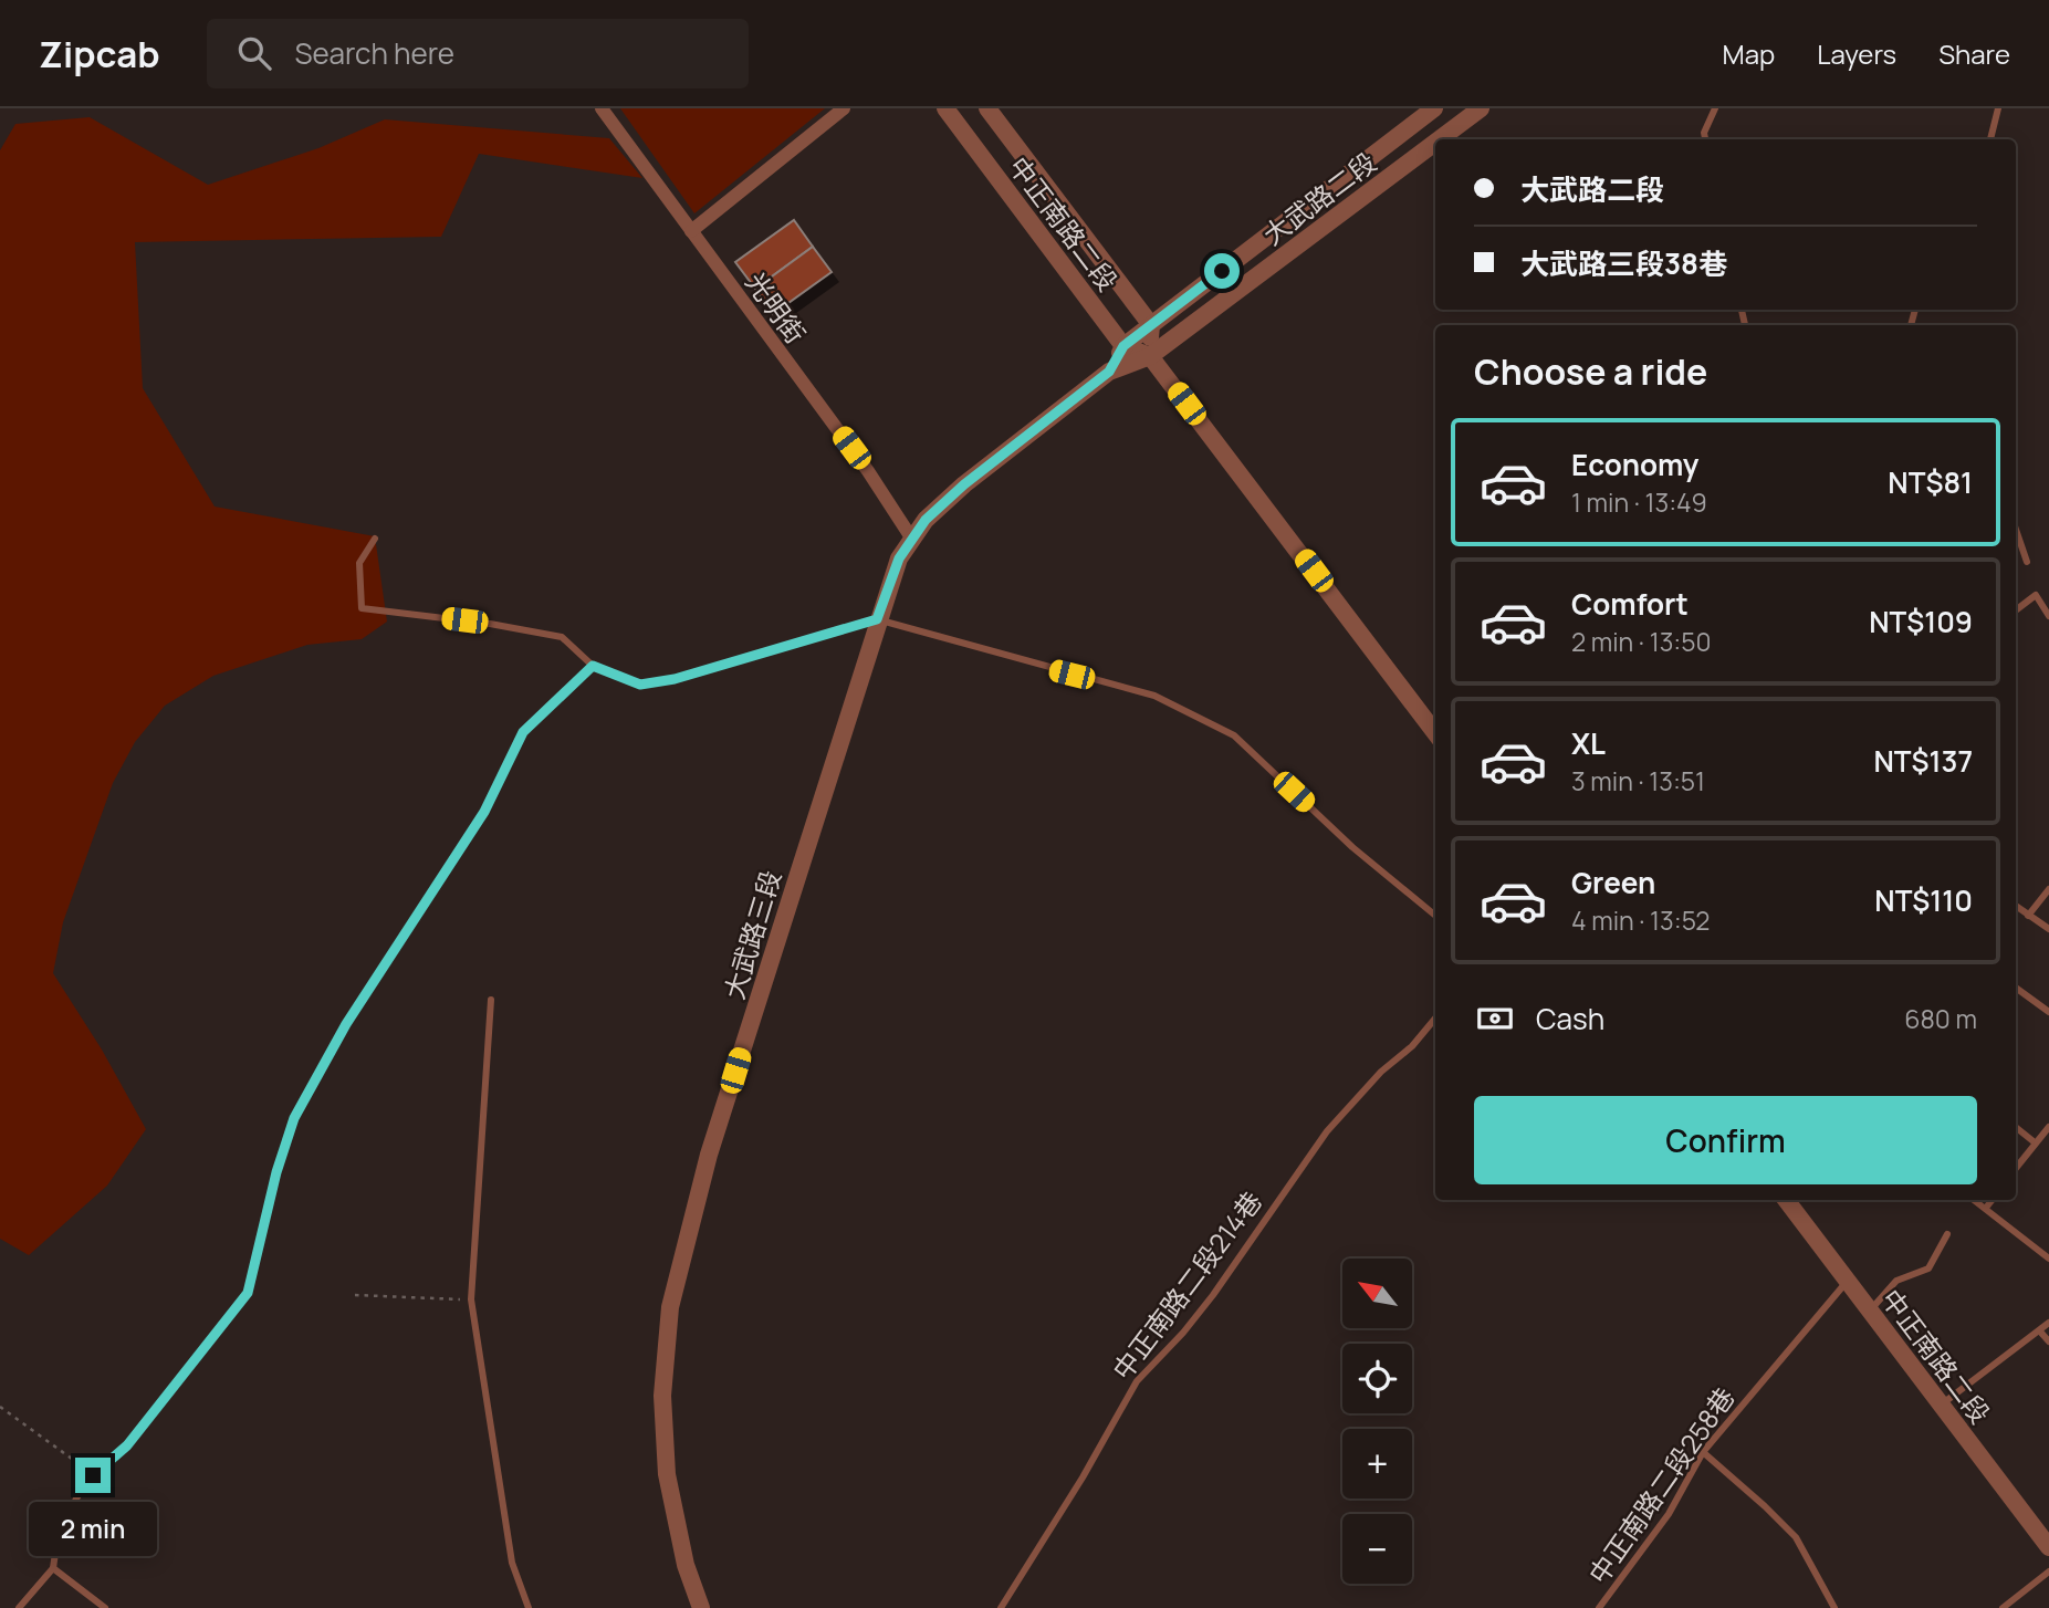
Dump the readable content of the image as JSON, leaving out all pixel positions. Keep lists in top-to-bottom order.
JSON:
{
  "streets": {
    "street": [
      "大武路二段",
      "中正南路二段",
      "光明街",
      "大武路三段"
    ],
    "lane": ["中正南路二段214巷", "中正南路二段258巷"]
  },
  "crossings": [
    ["大武路二段", "中正南路二段"],
    ["大武路二段", "大武路三段"],
    ["中正南路二段", "大武路三段"],
    ["中正南路二段", "中正南路二段258巷"],
    ["光明街", "大武路三段"]
  ],
  "north": "top left",
  "page": {
    "header": "Zipcab",
    "search": "Search here",
    "nav": ["Map", "Layers", "Share"],
    "banner": ["大武路二段", "大武路三段38巷"],
    "heading": "Choose a ride",
    "list": [
      {
        "name": "Economy",
        "note": "1 min · 13:49",
        "value": "NT$81"
      },
      {
        "name": "Comfort",
        "note": "2 min · 13:50",
        "value": "NT$109"
      },
      {
        "name": "XL",
        "note": "3 min · 13:51",
        "value": "NT$137"
      },
      {
        "name": "Green",
        "note": "4 min · 13:52",
        "value": "NT$110"
      }
    ],
    "pay": ["Cash", "680 m"],
    "buttons": "Confirm",
    "map_buttons": ["+", "−"],
    "bubble": "2 min"
  }
}
